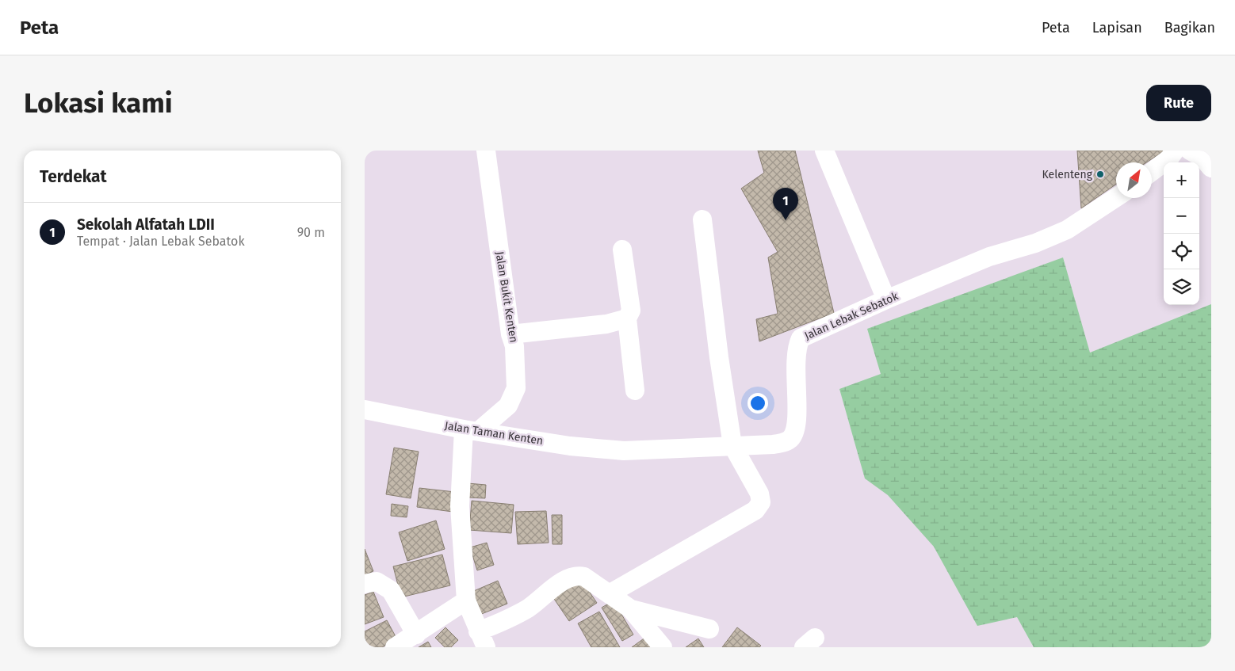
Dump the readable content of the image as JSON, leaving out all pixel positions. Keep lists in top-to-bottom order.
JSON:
{
  "streets": {
    "street": ["Jalan Bukit Kenten", "Jalan Lebak Sebatok", "Jalan Taman Kenten"]
  },
  "crossings": [
    ["Jalan Bukit Kenten", "Jalan Taman Kenten"],
    ["Jalan Lebak Sebatok", "Jalan Taman Kenten"]
  ],
  "places": ["Kelenteng"],
  "north": "top right",
  "page": {
    "header": "Peta",
    "nav": ["Peta", "Lapisan", "Bagikan"],
    "buttons": "Rute",
    "title": "Lokasi kami",
    "heading": "Terdekat",
    "map_buttons": ["+", "−"],
    "pins": "1",
    "list": [
      {
        "mark": "1",
        "name": "Sekolah Alfatah LDII",
        "note": "Tempat · Jalan Lebak Sebatok",
        "value": "90 m"
      }
    ]
  }
}
